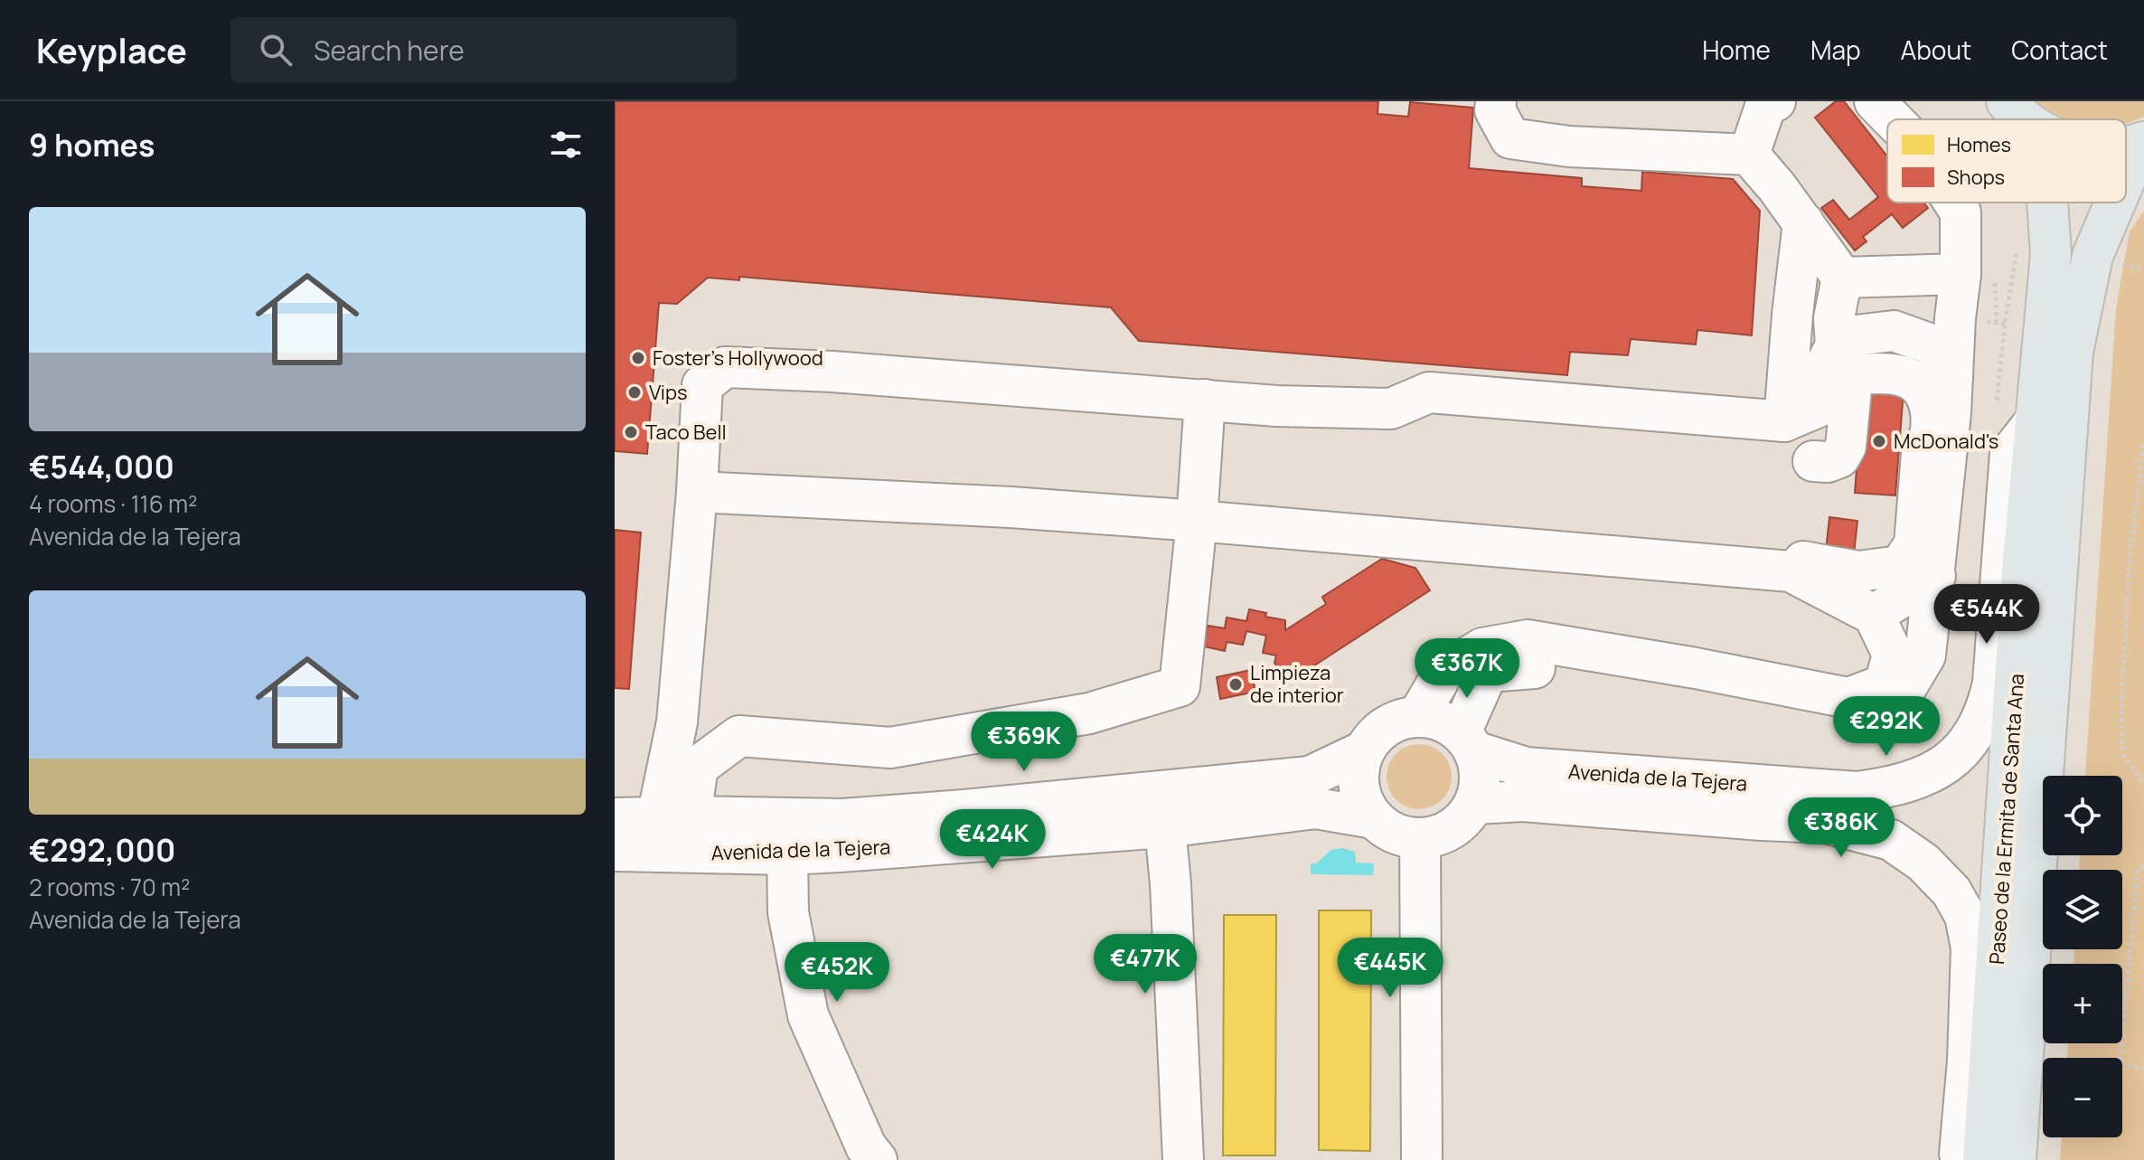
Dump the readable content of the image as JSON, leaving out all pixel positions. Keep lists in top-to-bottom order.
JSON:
{
  "streets": {
    "main road": ["Paseo de la Ermita de Santa Ana"],
    "street": ["Avenida de la Tejera"]
  },
  "crossings": [
    ["Avenida de la Tejera", "Paseo de la Ermita de Santa Ana"]
  ],
  "places": [
    "Foster's Hollywood",
    "Vips",
    "Taco Bell",
    "McDonald's",
    "Limpieza de interior"
  ],
  "legend": ["Homes", "Shops"],
  "page": {
    "header": "Keyplace",
    "search": "Search here",
    "nav": [
      "Home",
      "Map",
      "About",
      "Contact"
    ],
    "heading": "9 homes",
    "list": [
      {
        "name": "€544,000",
        "note": "4 rooms · 116 m² · Avenida de la Tejera"
      },
      {
        "name": "€292,000",
        "note": "2 rooms · 70 m² · Avenida de la Tejera"
      }
    ],
    "price": [
      "€544K",
      "€367K",
      "€292K",
      "€369K",
      "€386K",
      "€424K",
      "€477K",
      "€445K",
      "€452K"
    ],
    "map_buttons": ["+", "−"]
  }
}
